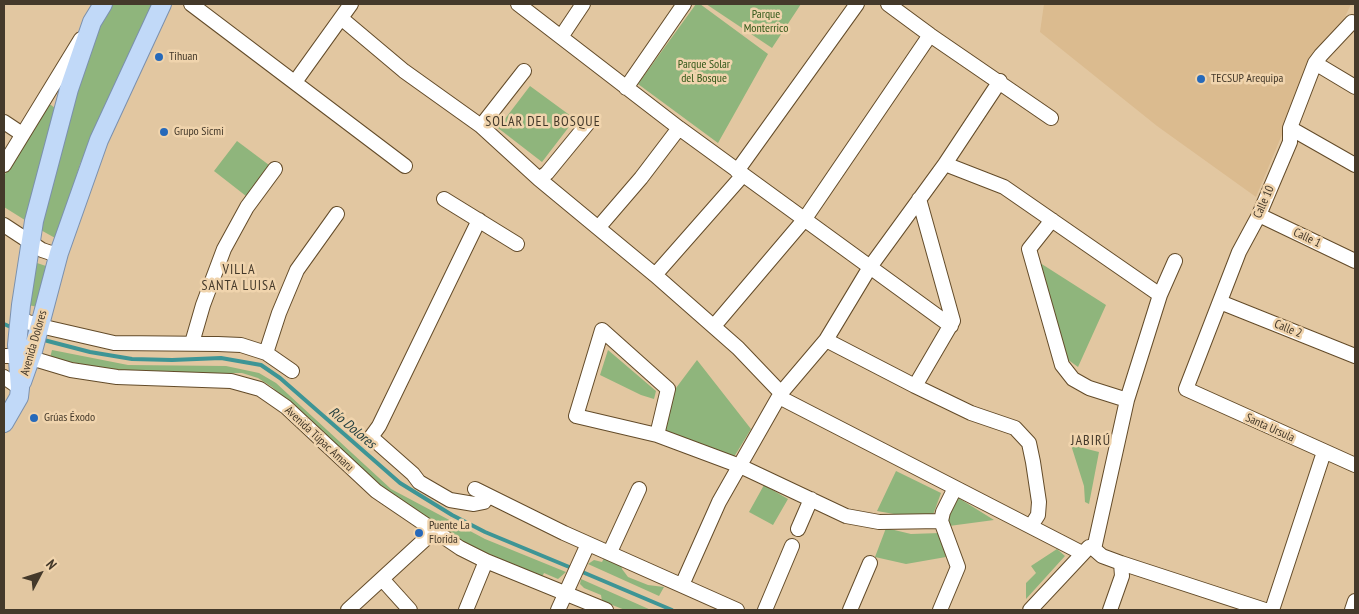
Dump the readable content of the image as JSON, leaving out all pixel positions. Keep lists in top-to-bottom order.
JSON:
{
  "streets": {
    "main road": ["Avenida Dolores"],
    "street": [
      "Calle 10",
      "Calle 1",
      "Calle 2",
      "Santa Ursula",
      "Avenida Túpac Amaru"
    ]
  },
  "crossings": [
    ["Calle 10", "Calle 1"],
    ["Calle 10", "Calle 2"],
    ["Calle 10", "Santa Ursula"],
    ["Avenida Dolores", "Avenida Túpac Amaru"]
  ],
  "districts": ["SOLAR DEL BOSQUE", "VILLA SANTA LUISA", "JABIRÚ"],
  "water": ["Río Dolores"],
  "parks": ["Parque Monterrico", "Parque Solar del Bosque"],
  "places": [
    "Tihuan",
    "TECSUP Arequipa",
    "Grupo Sicmi",
    "Grúas Éxodo",
    "Puente La Florida"
  ],
  "north": "top right"
}
